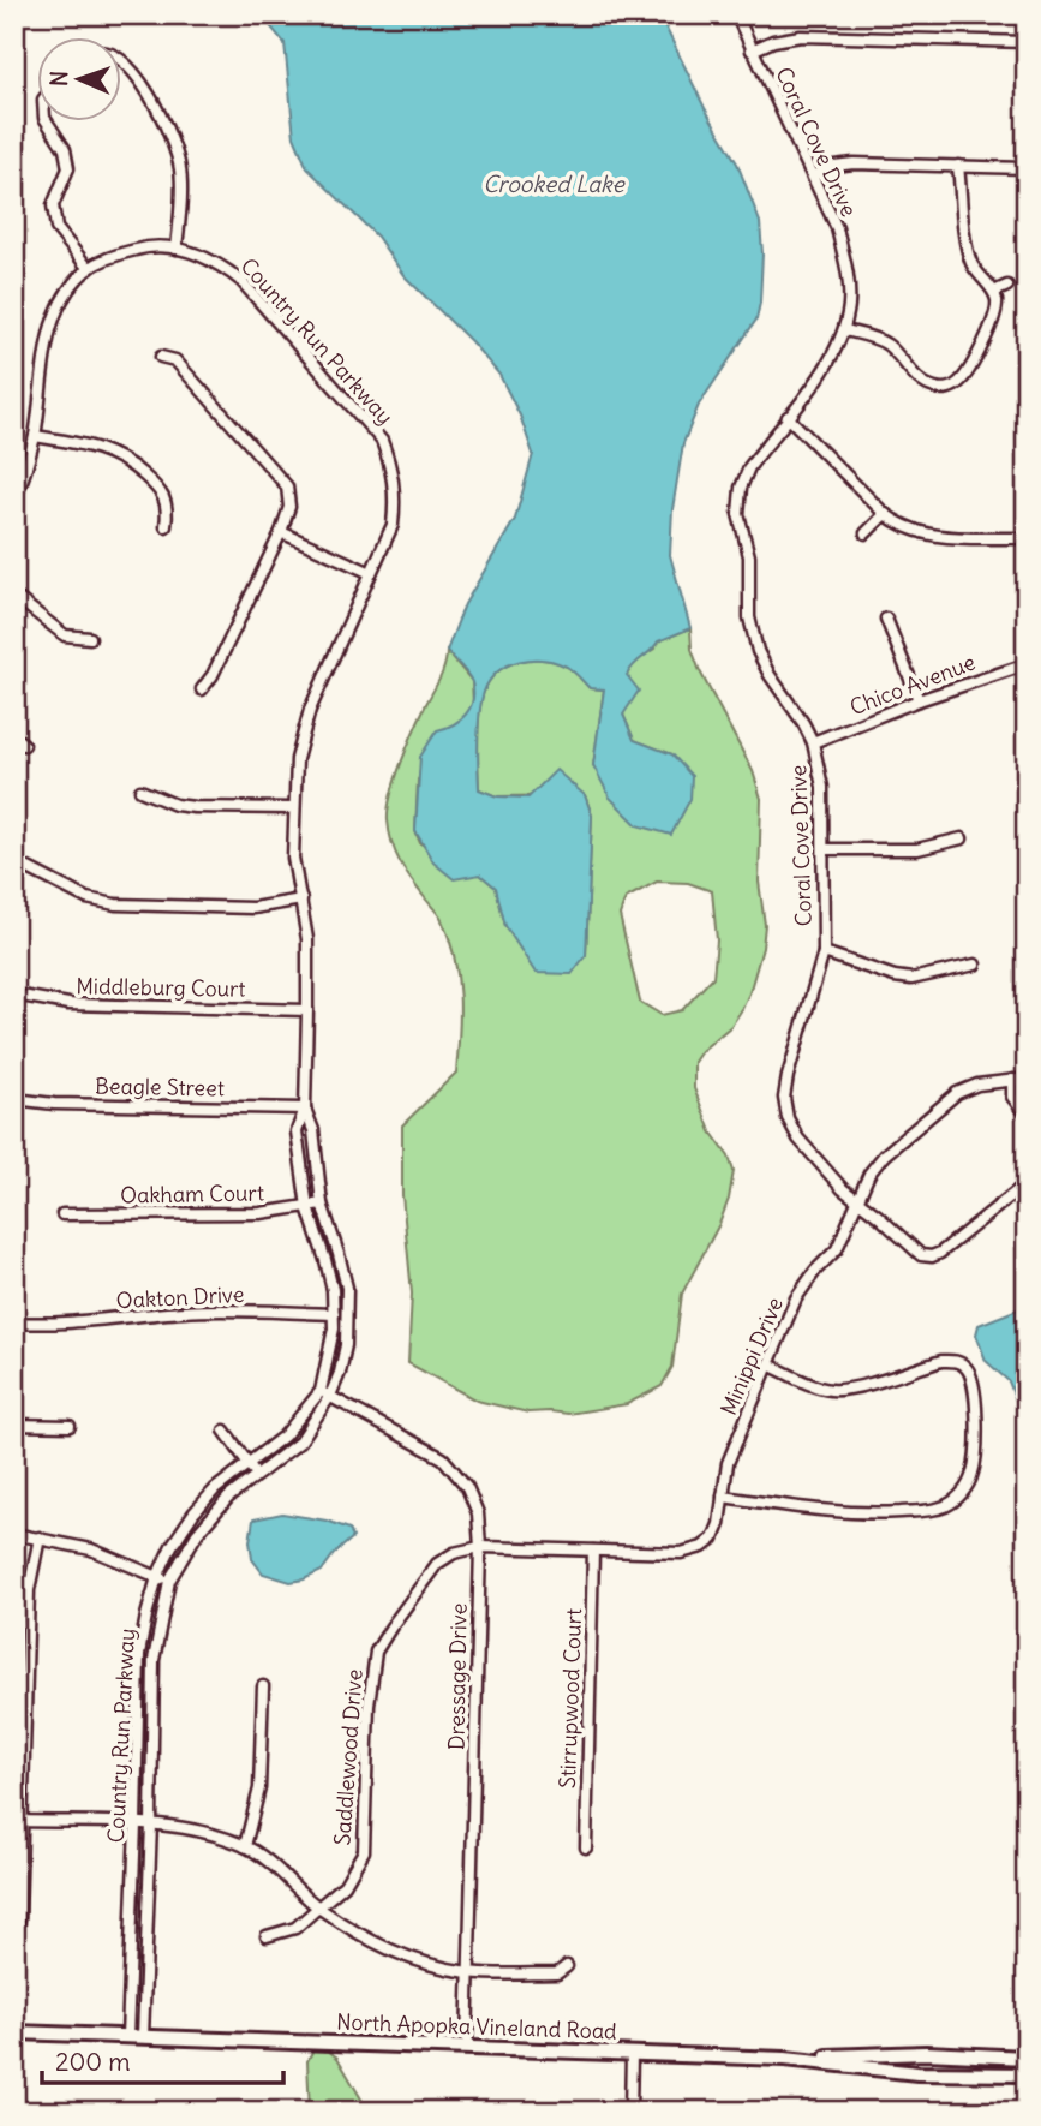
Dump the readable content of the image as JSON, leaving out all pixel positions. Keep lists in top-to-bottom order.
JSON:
{
  "streets": {
    "main road": ["North Apopka Vineland Road"],
    "street": [
      "Coral Cove Drive",
      "Country Run Parkway",
      "Chico Avenue",
      "Middleburg Court",
      "Beagle Street",
      "Oakham Court",
      "Oakton Drive",
      "Minippi Drive",
      "Dressage Drive",
      "Stirrupwood Court",
      "Saddlewood Drive"
    ]
  },
  "crossings": [
    ["Coral Cove Drive", "Chico Avenue"],
    ["Coral Cove Drive", "Minippi Drive"],
    ["Country Run Parkway", "Middleburg Court"],
    ["Country Run Parkway", "Beagle Street"],
    ["Country Run Parkway", "Oakham Court"],
    ["Country Run Parkway", "Oakton Drive"],
    ["Country Run Parkway", "Dressage Drive"],
    ["Country Run Parkway", "North Apopka Vineland Road"],
    ["Minippi Drive", "Saddlewood Drive"],
    ["Dressage Drive", "Saddlewood Drive"],
    ["Dressage Drive", "North Apopka Vineland Road"],
    ["Stirrupwood Court", "Saddlewood Drive"]
  ],
  "water": ["Crooked Lake"],
  "scale_bar": "200 m",
  "north": "left"
}
